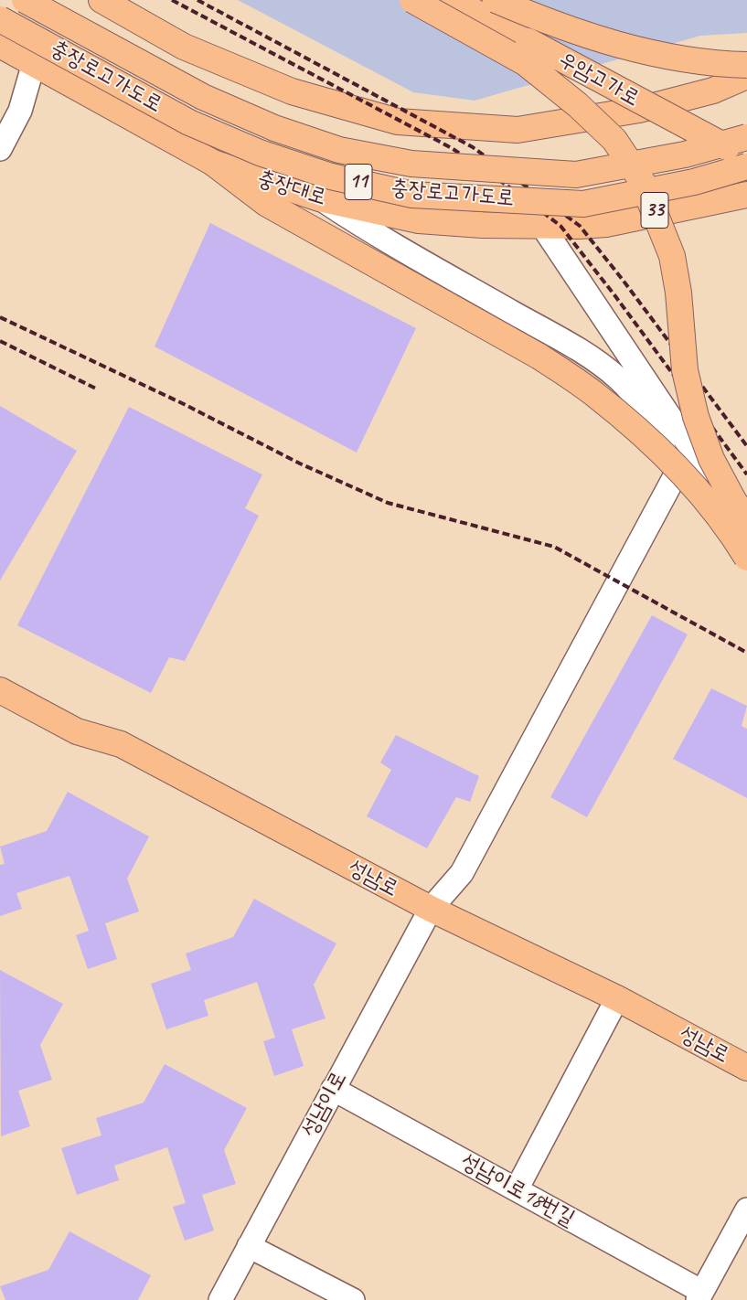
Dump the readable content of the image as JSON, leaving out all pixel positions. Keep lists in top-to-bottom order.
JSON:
{
  "streets": {
    "main road": [
      "충장로고가도로",
      "우암고가로",
      "11",
      "충장대로",
      "33",
      "성남로"
    ],
    "street": ["성남이로", "성남이로18번길"]
  },
  "crossings": [
    ["성남로", "성남이로"],
    ["성남이로", "성남이로18번길"]
  ]
}
